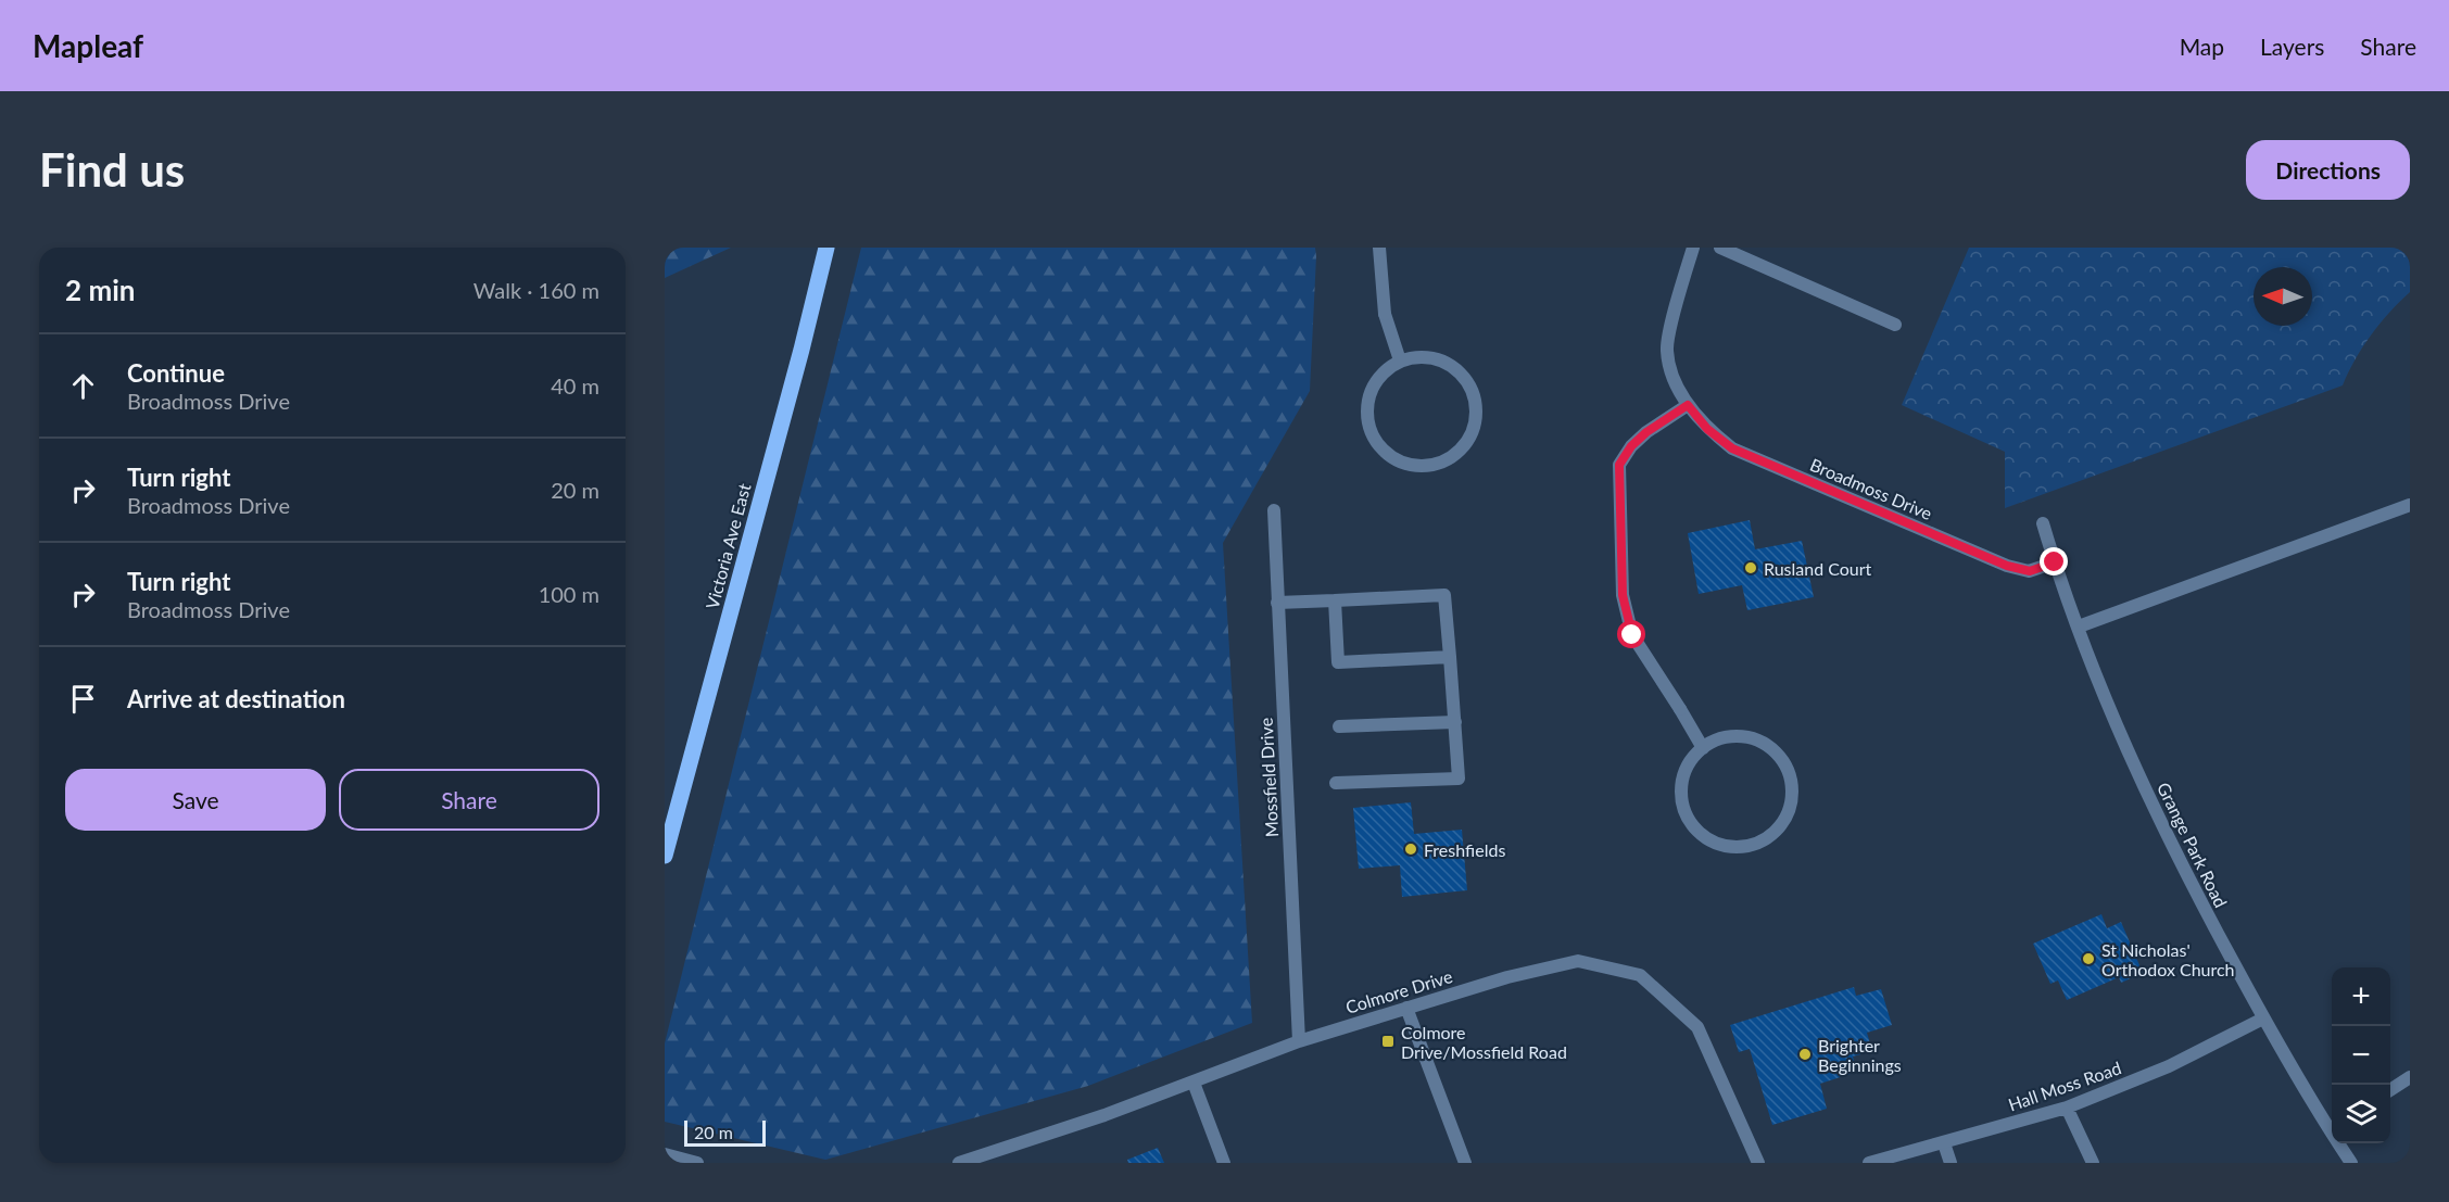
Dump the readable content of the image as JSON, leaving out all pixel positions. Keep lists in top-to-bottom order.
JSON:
{
  "streets": {
    "main road": ["Victoria Ave East"],
    "street": [
      "Broadmoss Drive",
      "Mossfield Drive",
      "Grange Park Road",
      "Colmore Drive",
      "Hall Moss Road"
    ]
  },
  "crossings": [
    ["Broadmoss Drive", "Grange Park Road"],
    ["Mossfield Drive", "Colmore Drive"],
    ["Grange Park Road", "Hall Moss Road"]
  ],
  "places": {
    "other": [
      "Rusland Court",
      "Freshfields",
      "St Nicholas' Orthodox Church",
      "Brighter Beginnings"
    ],
    "transit": ["Colmore Drive/Mossfield Road"]
  },
  "scale_bar": "20 m",
  "north": "left",
  "page": {
    "header": "Mapleaf",
    "nav": ["Map", "Layers", "Share"],
    "buttons": [
      "Directions",
      ["Save", "Share"]
    ],
    "title": "Find us",
    "heading": ["2 min", "Walk · 160 m"],
    "list": [
      ["Continue", "Broadmoss Drive", "40 m"],
      ["Turn right", "Broadmoss Drive", "20 m"],
      ["Turn right", "Broadmoss Drive", "100 m"],
      "Arrive at destination"
    ],
    "map_buttons": ["+", "−"],
    "scale": "20 m"
  }
}
